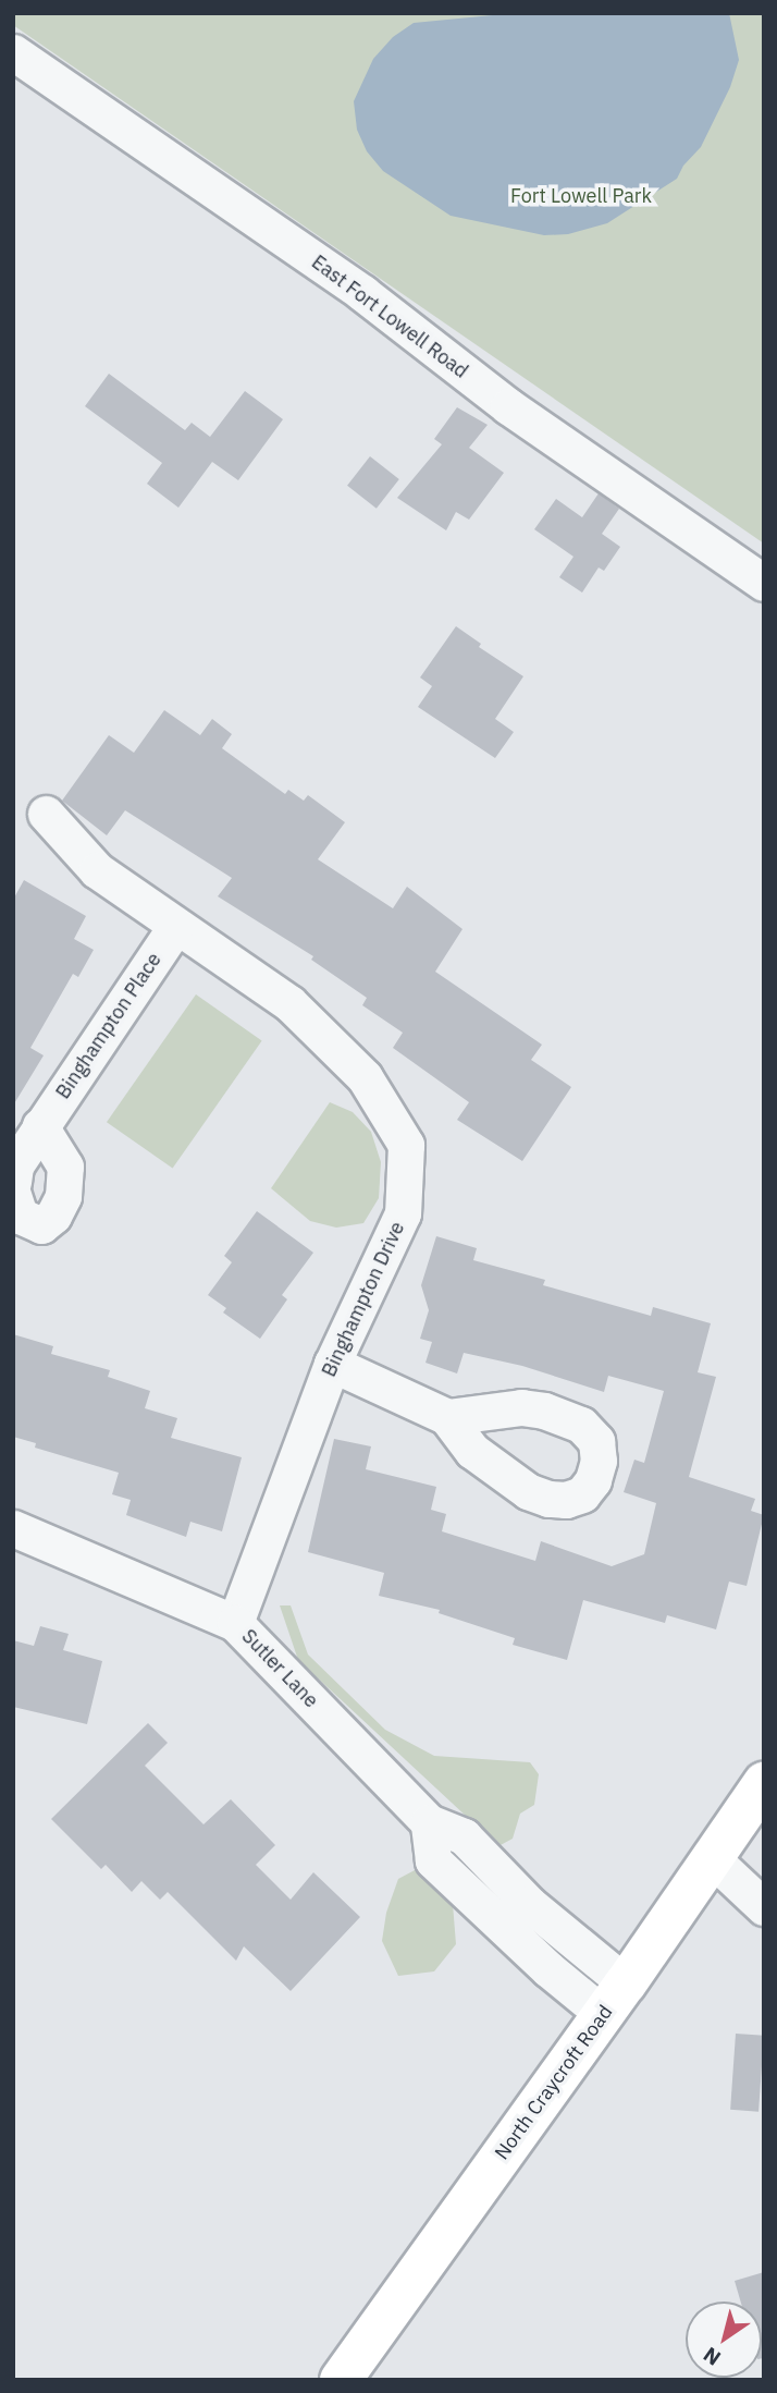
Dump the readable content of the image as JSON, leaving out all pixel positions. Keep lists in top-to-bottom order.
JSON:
{
  "streets": {
    "main road": ["North Craycroft Road"],
    "street": [
      "East Fort Lowell Road",
      "Binghampton Place",
      "Binghampton Drive",
      "Sutler Lane"
    ]
  },
  "crossings": [
    ["Binghampton Place", "Binghampton Drive"],
    ["Binghampton Drive", "Sutler Lane"],
    ["Sutler Lane", "North Craycroft Road"]
  ],
  "parks": ["Fort Lowell Park"],
  "north": "bottom left"
}
